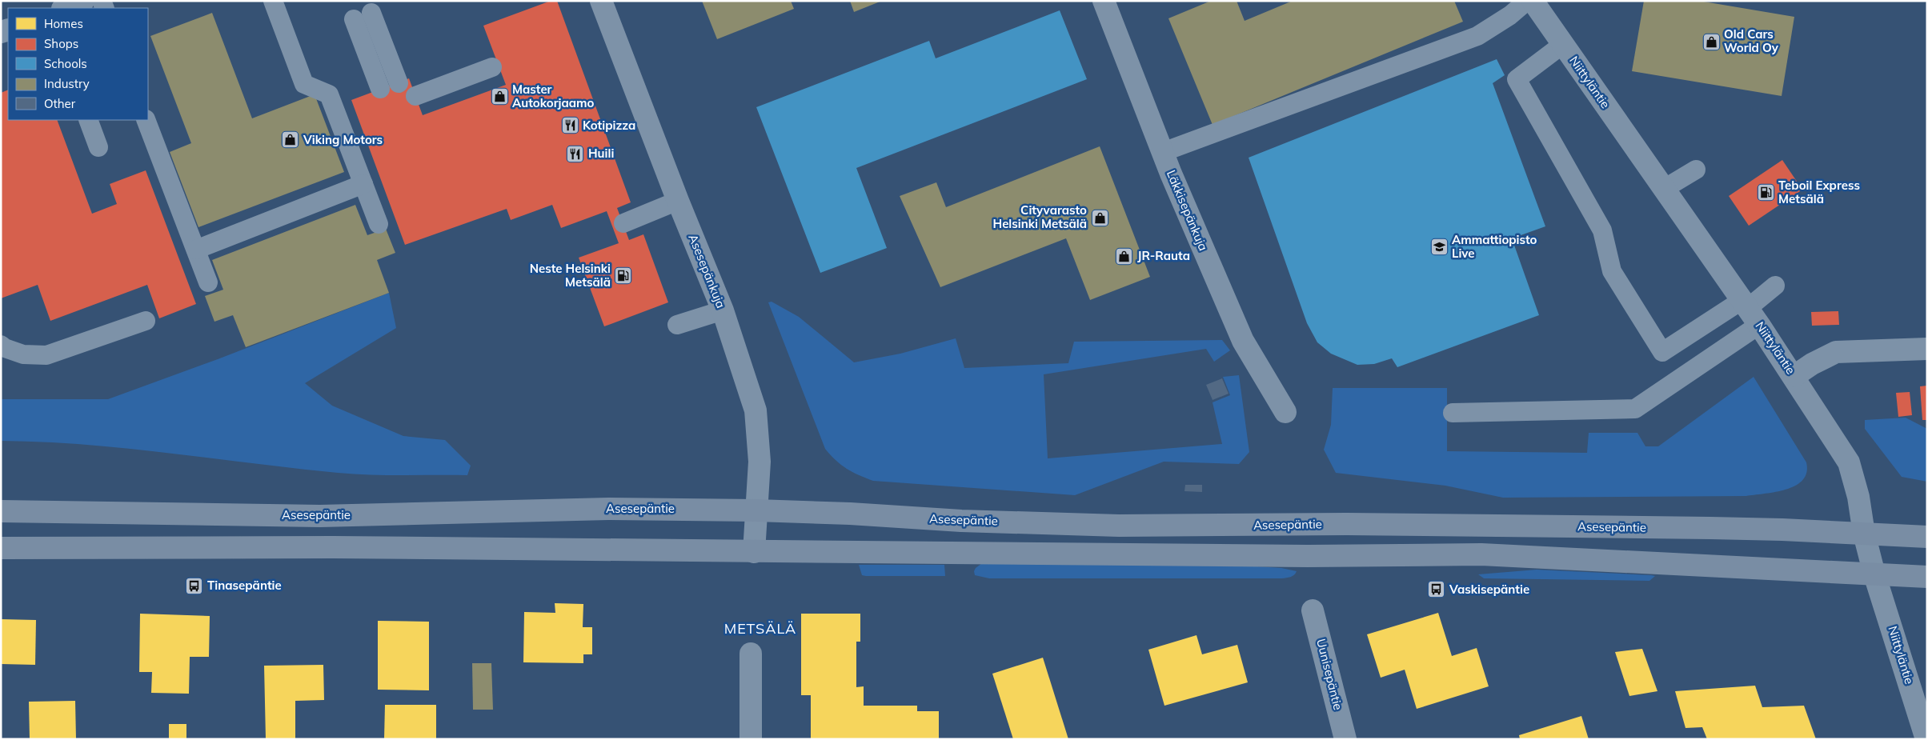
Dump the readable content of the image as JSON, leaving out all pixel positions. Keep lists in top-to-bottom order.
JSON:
{
  "streets": {
    "main road": ["Asesepäntie"],
    "street": [
      "Niittyläntie",
      "Läkkisepänkuja",
      "Asesepänkuja",
      "Uunisepäntie"
    ]
  },
  "crossings": [
    ["Niittyläntie", "Asesepäntie"],
    ["Asesepänkuja", "Asesepäntie"]
  ],
  "districts": ["METSÄLÄ"],
  "places": {
    "shop": [
      "Old Cars World Oy",
      "Master Autokorjaamo",
      "Viking Motors",
      "Cityvarasto Helsinki Metsälä",
      "JR-Rauta"
    ],
    "restaurant": ["Kotipizza", "Huili"],
    "fuel station": ["Teboil Express Metsälä", "Neste Helsinki Metsälä"],
    "school or university": ["Ammattiopisto Live"],
    "bus stop": ["Tinasepäntie", "Vaskisepäntie"]
  },
  "legend": [
    "Homes",
    "Shops",
    "Schools",
    "Industry",
    "Other"
  ]
}
